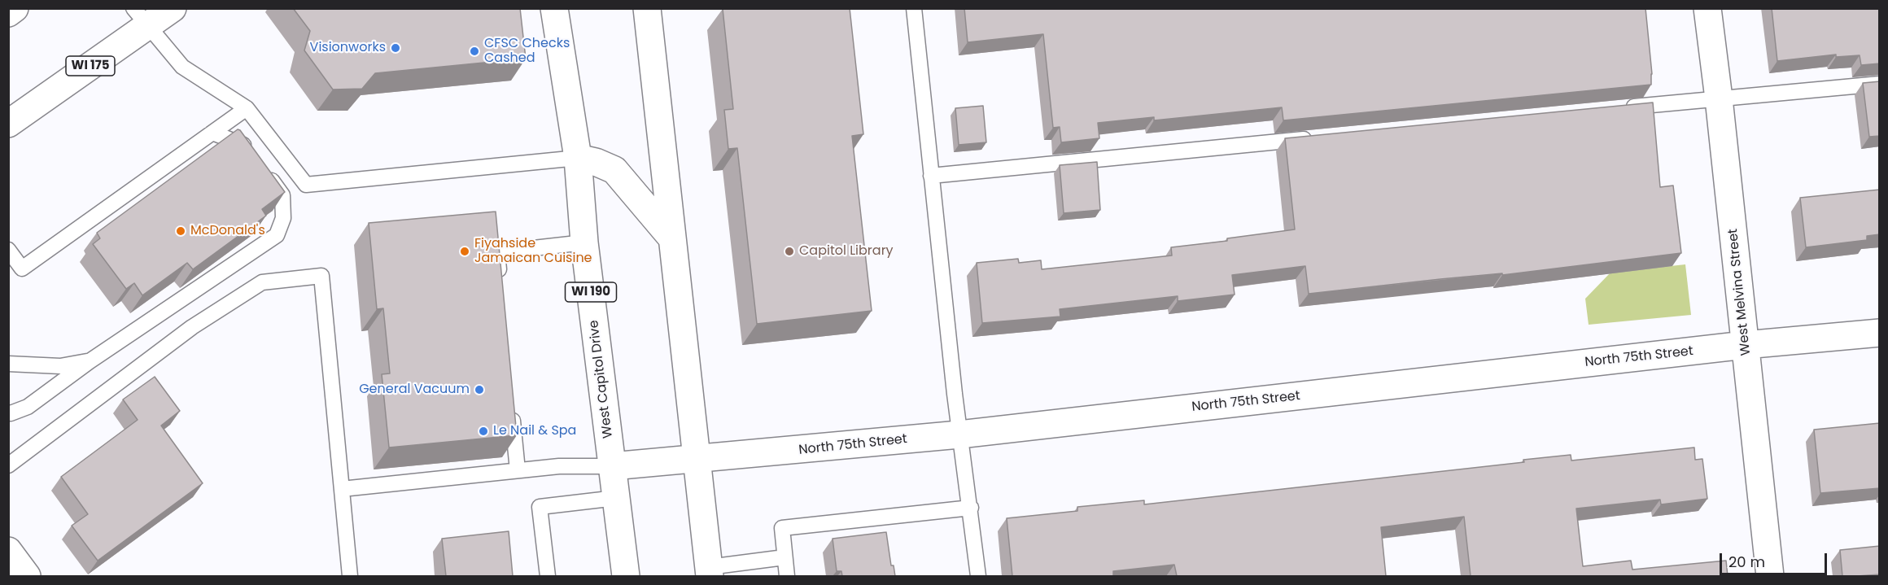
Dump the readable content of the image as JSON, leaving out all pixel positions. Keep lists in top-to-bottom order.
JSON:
{
  "streets": {
    "street": [
      "WI 175",
      "WI 190",
      "West Melvina Street",
      "North 75th Street",
      "West Capitol Drive"
    ]
  },
  "crossings": [
    ["West Melvina Street", "North 75th Street"],
    ["North 75th Street", "West Capitol Drive"]
  ],
  "places": [
    "Visionworks",
    "CFSC Checks Cashed",
    "McDonald's",
    "Fiyahside Jamaican Cuisine",
    "Capitol Library",
    "General Vacuum",
    "Le Nail & Spa"
  ],
  "scale_bar": "20 m"
}
